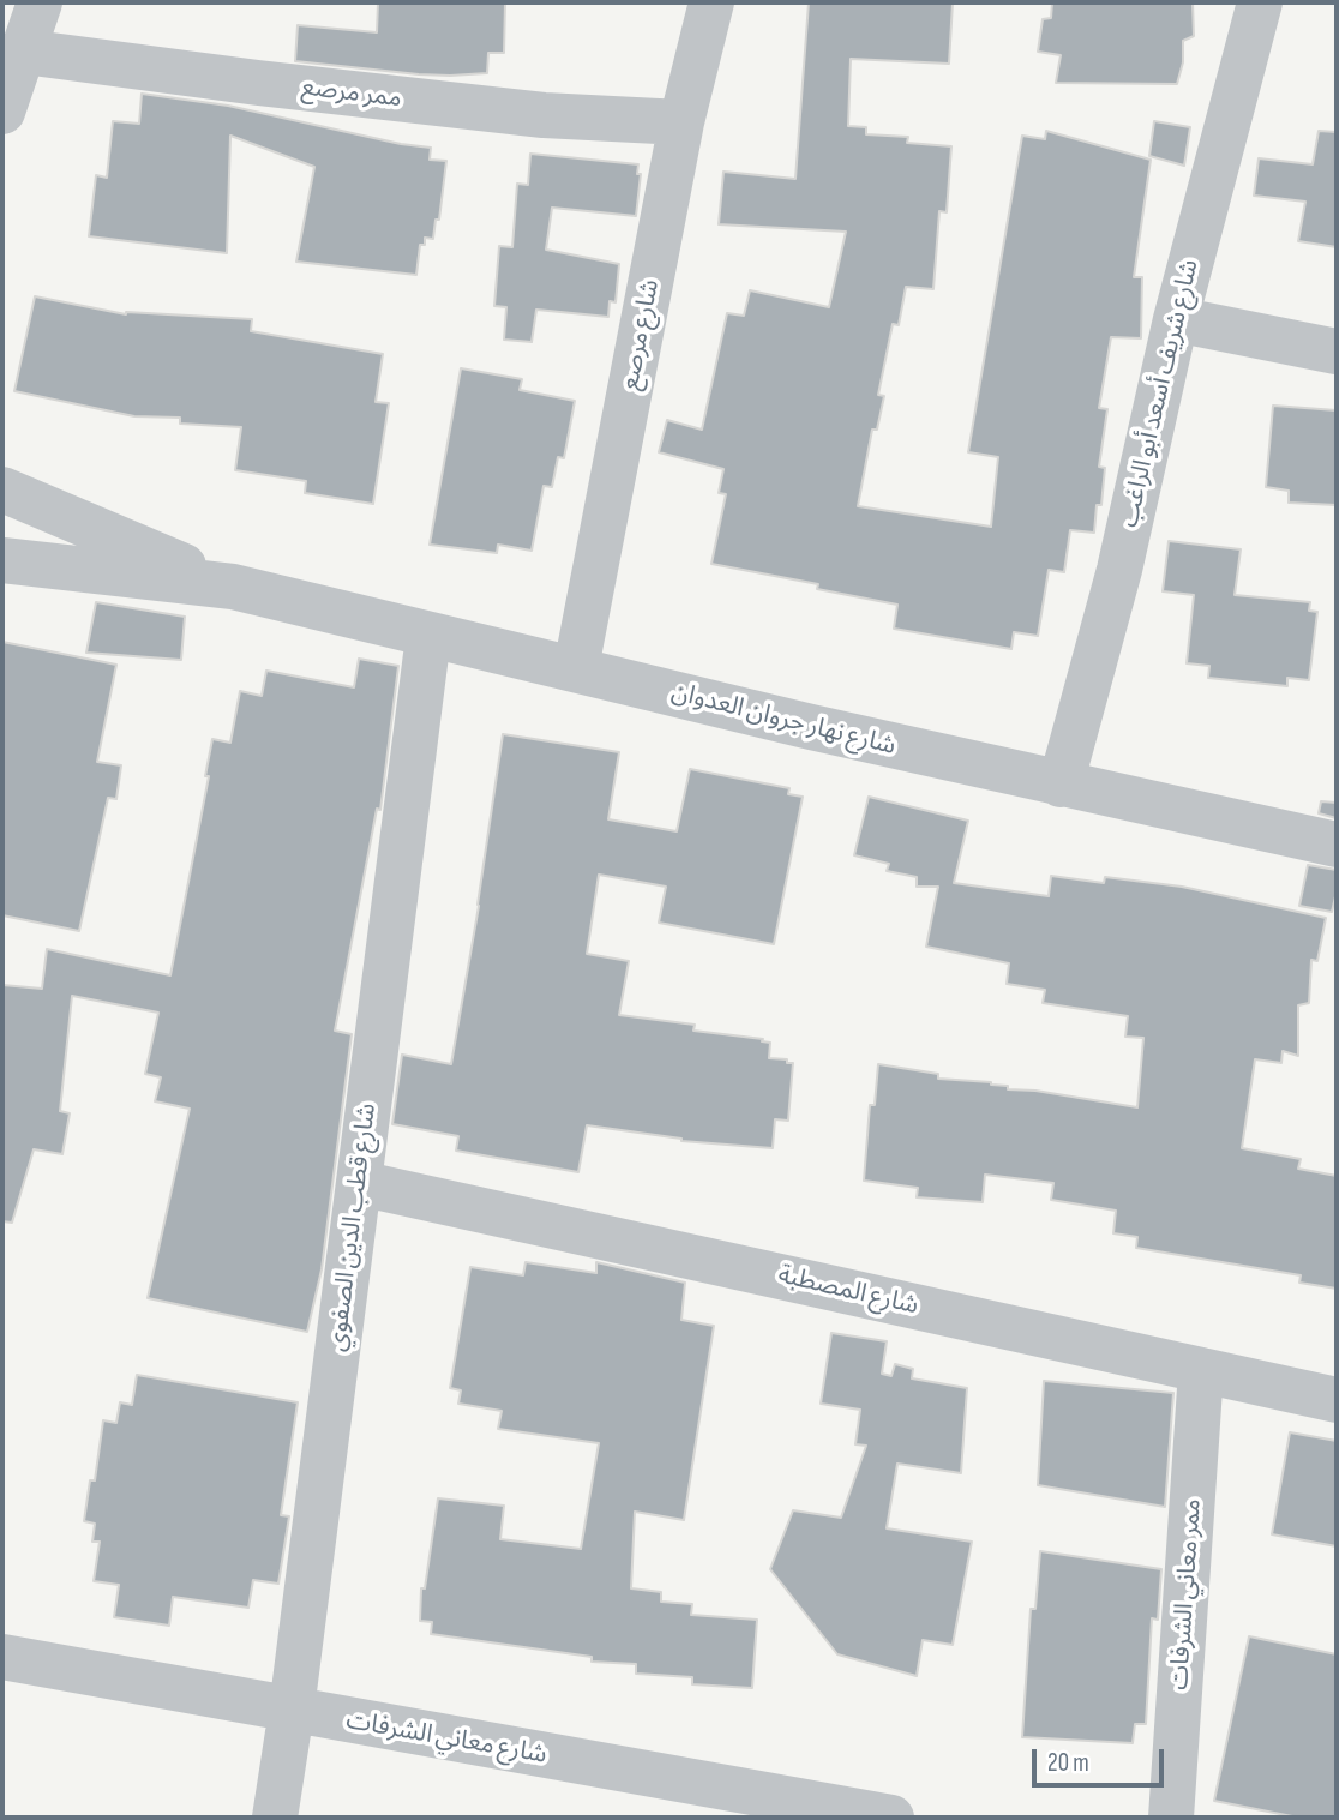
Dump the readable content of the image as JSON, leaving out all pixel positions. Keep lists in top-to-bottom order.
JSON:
{
  "streets": {
    "street": [
      "ممر مرصع",
      "شارع مرصع",
      "شارع شريف أسعد أبو الراغب",
      "شارع نهار جروان العدوان",
      "شارع قطب الدين الصفوي",
      "شارع المصطبة",
      "ممر معاني الشرفات",
      "شارع معاني الشرفات"
    ]
  },
  "crossings": [
    ["ممر مرصع", "شارع مرصع"],
    ["شارع مرصع", "شارع نهار جروان العدوان"],
    ["شارع شريف أسعد أبو الراغب", "شارع نهار جروان العدوان"],
    ["شارع نهار جروان العدوان", "شارع قطب الدين الصفوي"],
    ["شارع قطب الدين الصفوي", "شارع المصطبة"],
    ["شارع قطب الدين الصفوي", "شارع معاني الشرفات"],
    ["شارع المصطبة", "ممر معاني الشرفات"]
  ],
  "scale_bar": "20 m"
}
